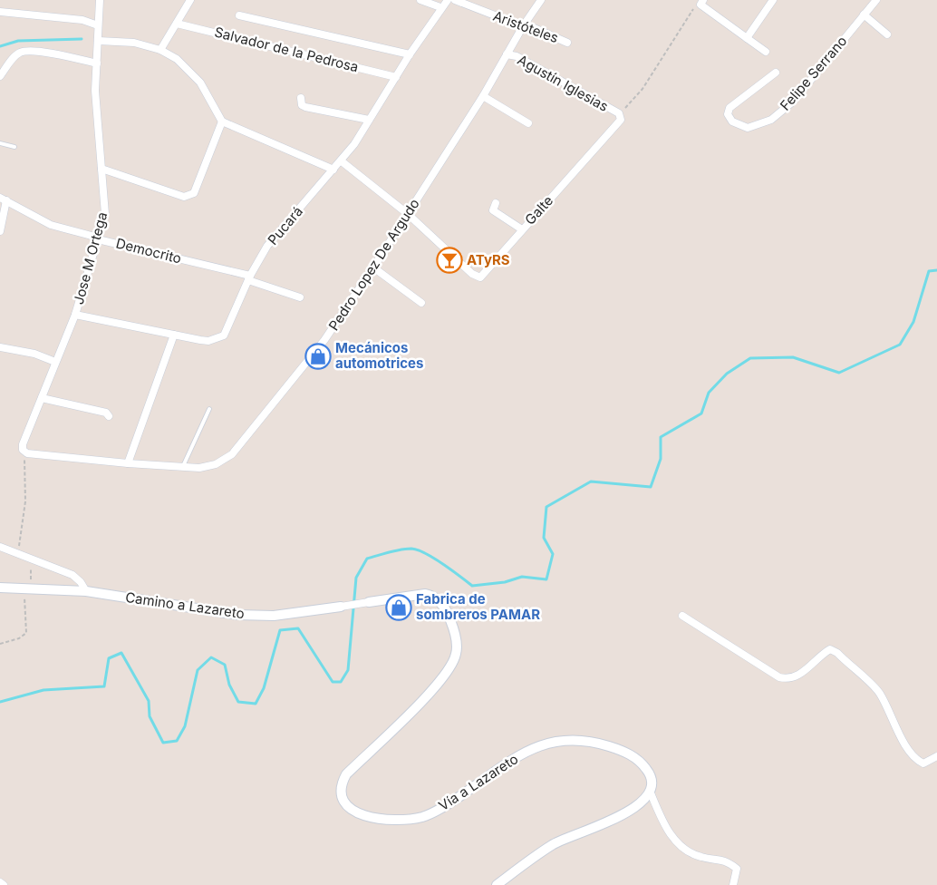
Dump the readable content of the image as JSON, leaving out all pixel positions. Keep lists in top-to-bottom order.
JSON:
{
  "streets": {
    "street": [
      "Aristóteles",
      "Salvador de la Pedrosa",
      "Felipe Serrano",
      "Agustín Iglesias",
      "Galte",
      "Pucará",
      "Democrito",
      "Jose M Ortega",
      "Pedro Lopez De Argudo",
      "Camino a Lazareto",
      "Vía a Lazareto"
    ]
  },
  "crossings": [
    ["Aristóteles", "Pedro Lopez De Argudo"],
    ["Salvador de la Pedrosa", "Pucará"],
    ["Agustín Iglesias", "Galte"],
    ["Agustín Iglesias", "Pedro Lopez De Argudo"],
    ["Galte", "Pucará"],
    ["Galte", "Pedro Lopez De Argudo"],
    ["Pucará", "Democrito"],
    ["Pucará", "Jose M Ortega"],
    ["Democrito", "Jose M Ortega"],
    ["Jose M Ortega", "Pedro Lopez De Argudo"],
    ["Camino a Lazareto", "Vía a Lazareto"]
  ],
  "places": {
    "bar": ["ATyRS"],
    "shop": ["Mecánicos automotrices", "Fabrica de sombreros PAMAR"]
  }
}
